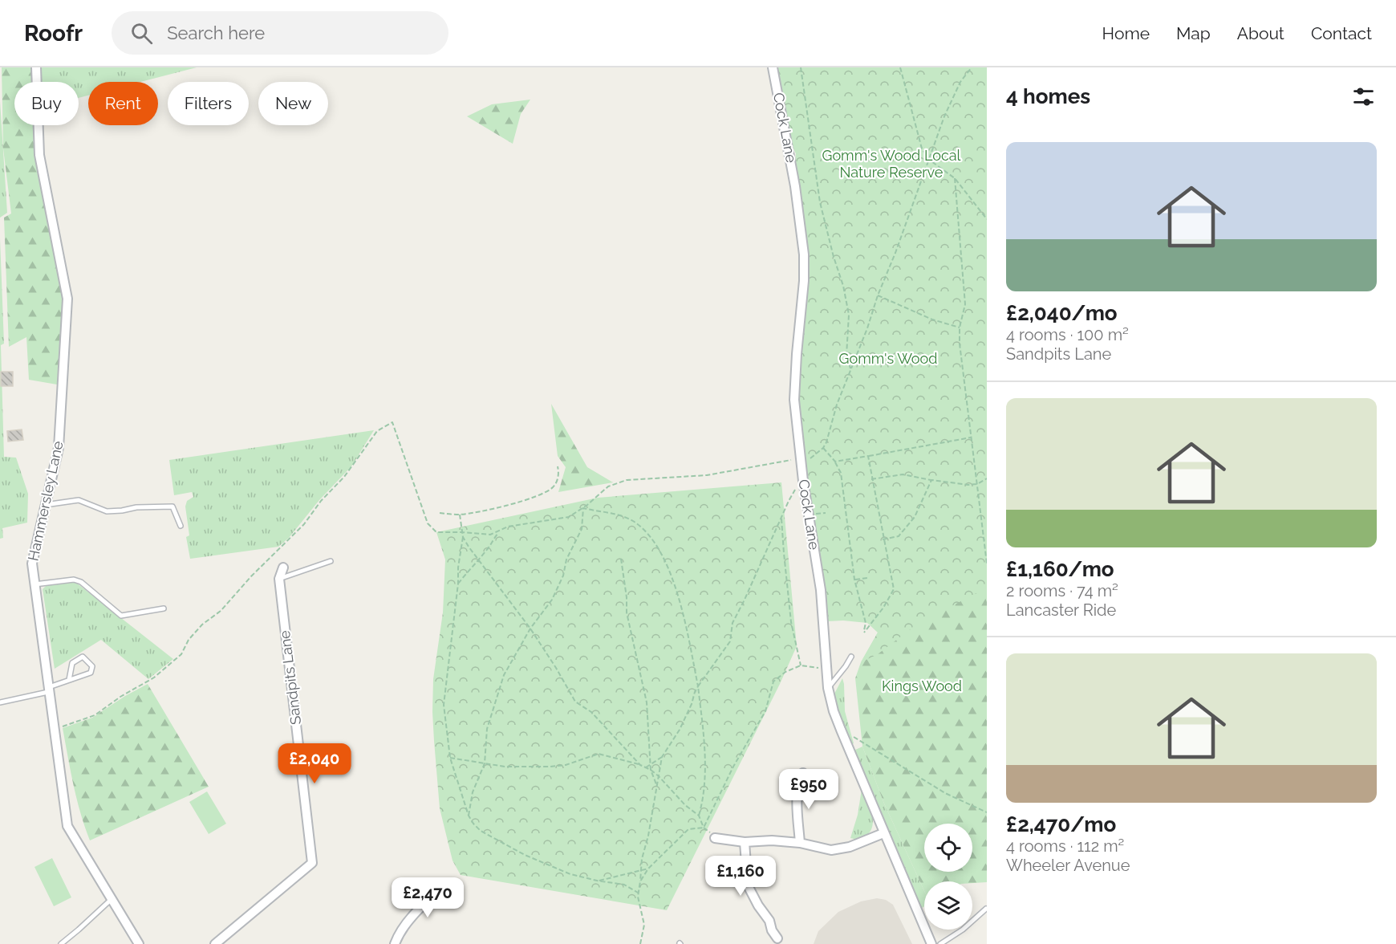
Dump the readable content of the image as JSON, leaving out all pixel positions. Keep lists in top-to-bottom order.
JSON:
{
  "streets": {
    "street": ["Cock Lane", "Hammersley Lane", "Sandpits Lane"]
  },
  "parks": ["Gomm's Wood Local Nature Reserve", "Gomm's Wood", "Kings Wood"],
  "page": {
    "header": "Roofr",
    "search": "Search here",
    "nav": [
      "Home",
      "Map",
      "About",
      "Contact"
    ],
    "heading": "4 homes",
    "chip": [
      "Buy",
      "Rent",
      "Filters",
      "New"
    ],
    "list": [
      {
        "name": "£2,040/mo",
        "note": "4 rooms · 100 m² · Sandpits Lane"
      },
      {
        "name": "£1,160/mo",
        "note": "2 rooms · 74 m² · Lancaster Ride"
      },
      {
        "name": "£2,470/mo",
        "note": "4 rooms · 112 m² · Wheeler Avenue"
      }
    ],
    "price": [
      "£2,040",
      "£950",
      "£1,160",
      "£2,470"
    ]
  }
}
